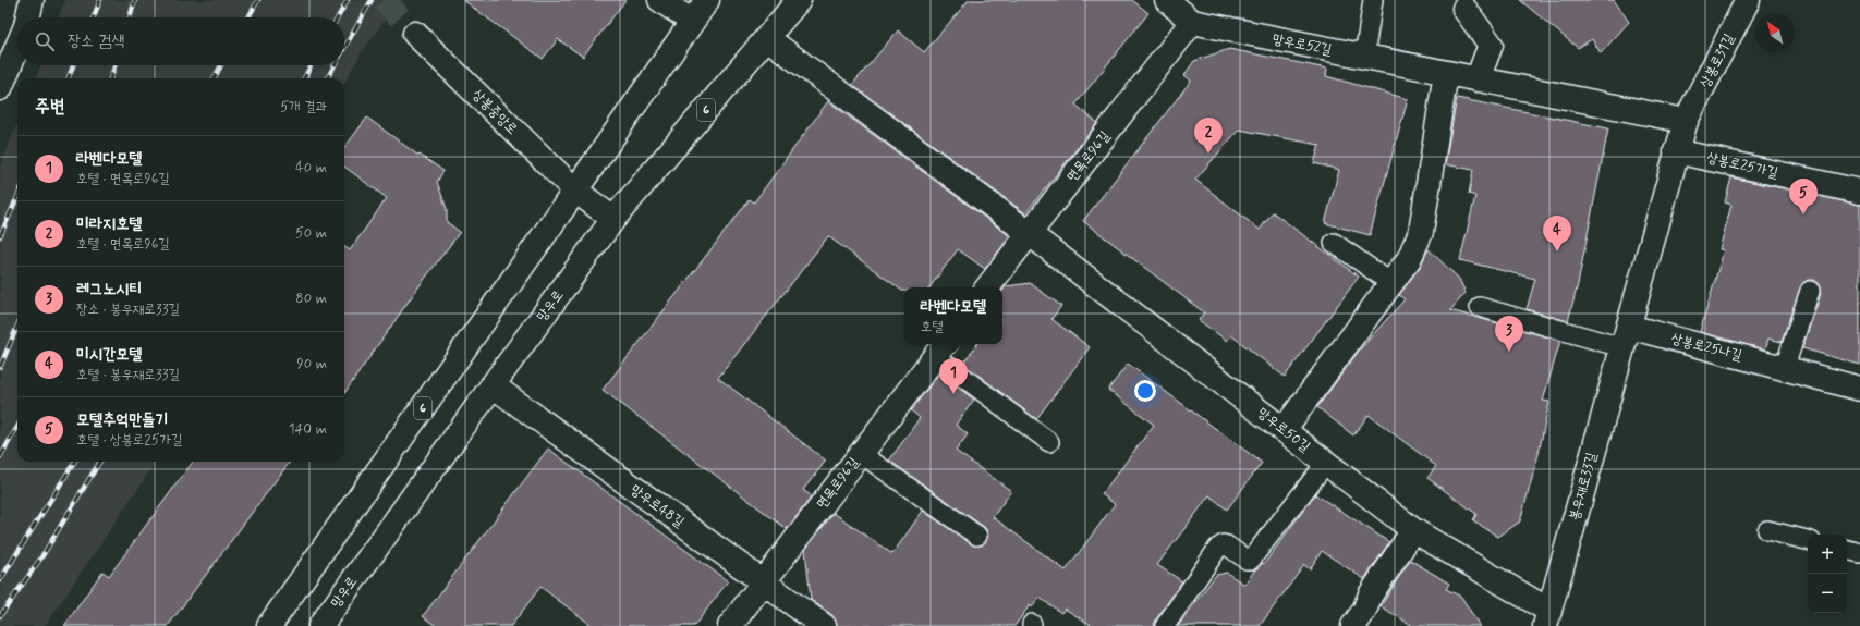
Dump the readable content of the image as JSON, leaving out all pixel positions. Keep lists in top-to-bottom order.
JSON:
{
  "streets": {
    "street": [
      "망우로52길",
      "상봉로31길",
      "6",
      "상봉중앙로",
      "면목로96길",
      "상봉로25가길",
      "망우로",
      "상봉로25나길",
      "망우로50길",
      "봉우재로33길",
      "망우로48길"
    ]
  },
  "crossings": [
    ["망우로52길", "상봉로31길"],
    ["망우로52길", "면목로96길"],
    ["망우로52길", "봉우재로33길"],
    ["상봉로31길", "봉우재로33길"],
    ["6", "상봉중앙로"],
    ["상봉중앙로", "망우로"],
    ["면목로96길", "망우로50길"],
    ["면목로96길", "망우로48길"],
    ["상봉로25가길", "봉우재로33길"],
    ["망우로", "망우로50길"],
    ["망우로", "망우로48길"],
    ["상봉로25나길", "봉우재로33길"],
    ["망우로50길", "봉우재로33길"]
  ],
  "north": "top left",
  "page": {
    "search": "장소 검색",
    "heading": ["주변", "5개 결과"],
    "pins": [
      "2",
      "5",
      "4",
      "3",
      "1"
    ],
    "list": [
      {
        "mark": "1",
        "name": "라벤다모텔",
        "note": "호텔 · 면목로96길",
        "value": "40 m"
      },
      {
        "mark": "2",
        "name": "미라지호텔",
        "note": "호텔 · 면목로96길",
        "value": "50 m"
      },
      {
        "mark": "3",
        "name": "레그노시티",
        "note": "장소 · 봉우재로33길",
        "value": "80 m"
      },
      {
        "mark": "4",
        "name": "미시간모텔",
        "note": "호텔 · 봉우재로33길",
        "value": "90 m"
      },
      {
        "mark": "5",
        "name": "모텔추억만들기",
        "note": "호텔 · 상봉로25가길",
        "value": "140 m"
      }
    ],
    "popup": ["라벤다모텔", "호텔"],
    "map_buttons": ["+", "−"]
  }
}
